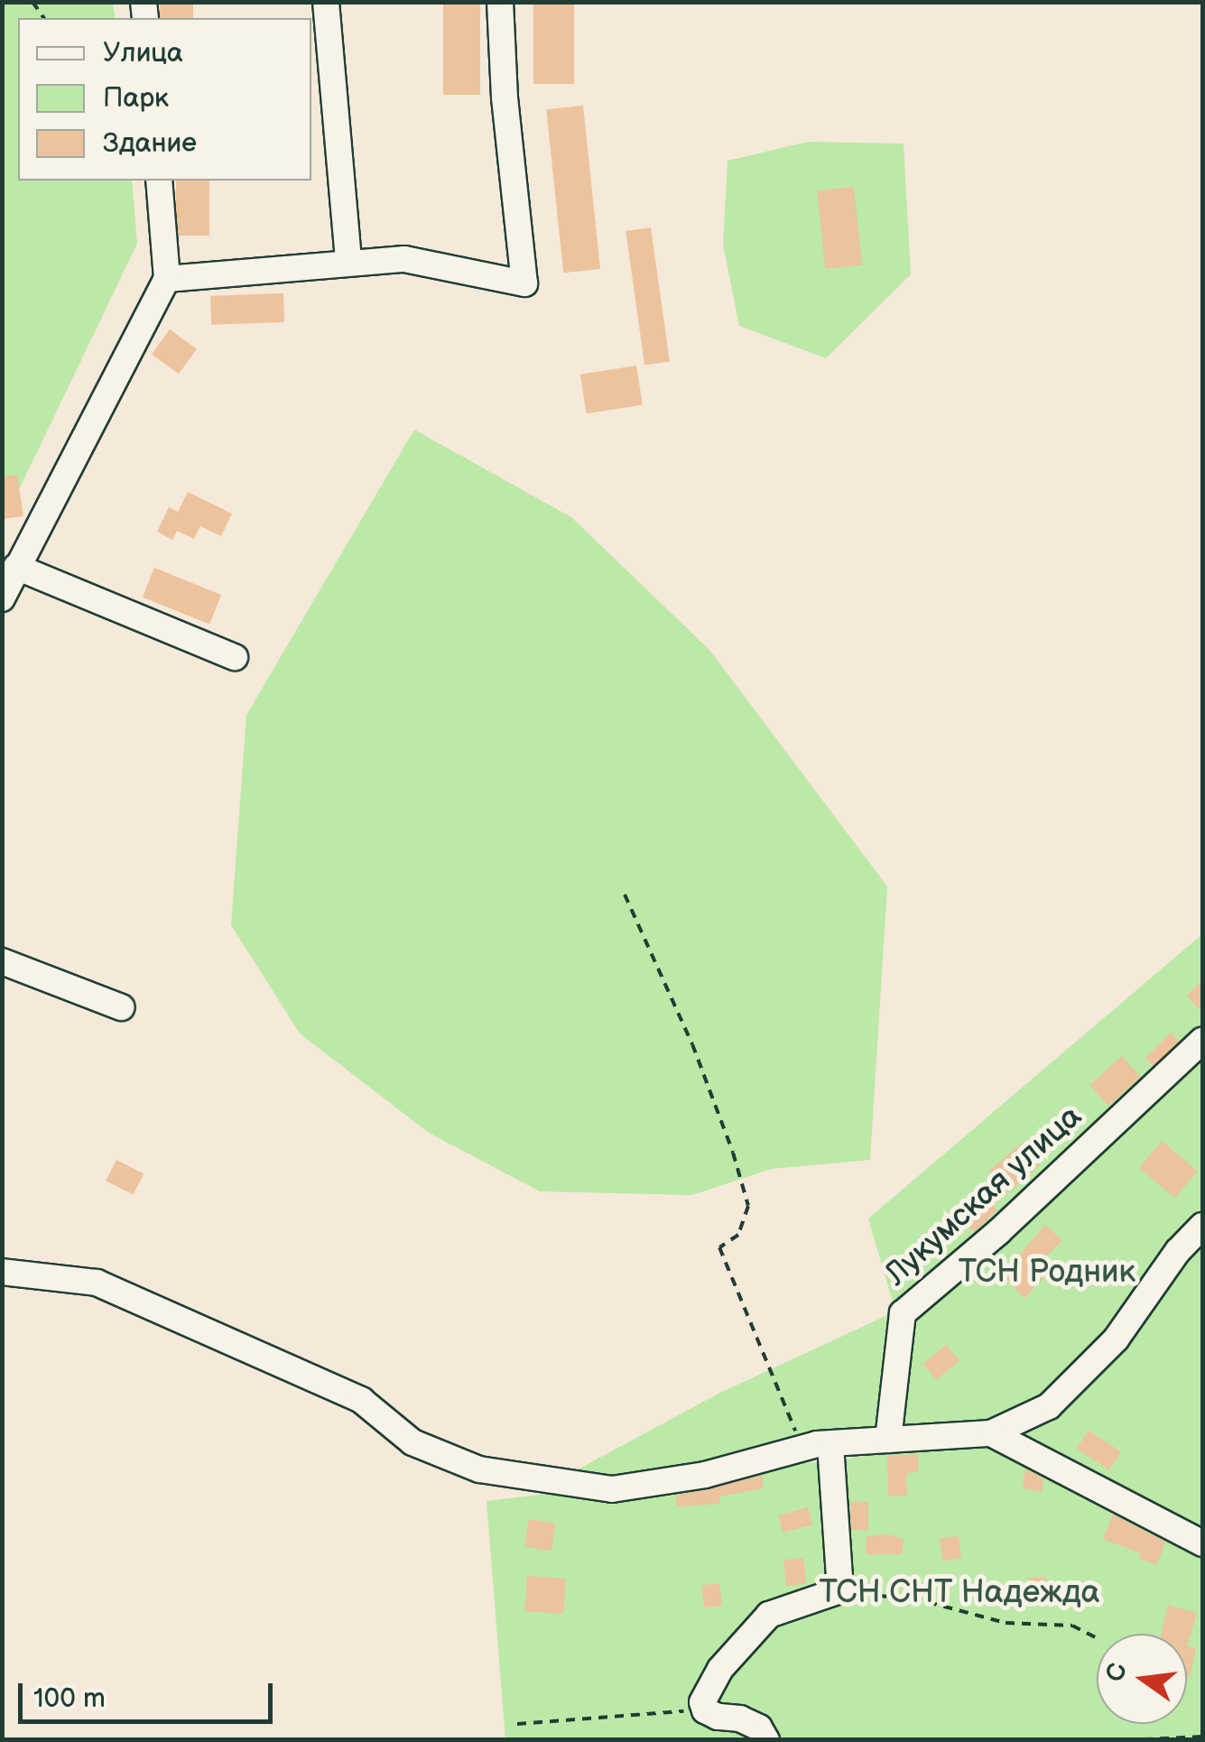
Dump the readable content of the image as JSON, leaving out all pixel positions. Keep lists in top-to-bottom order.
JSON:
{
  "streets": {
    "street": ["Лукумская улица"]
  },
  "parks": ["ТСН Родник", "ТСН СНТ Надежда"],
  "legend": ["Улица", "Парк", "Здание"],
  "scale_bar": "100 m",
  "north": "left"
}
